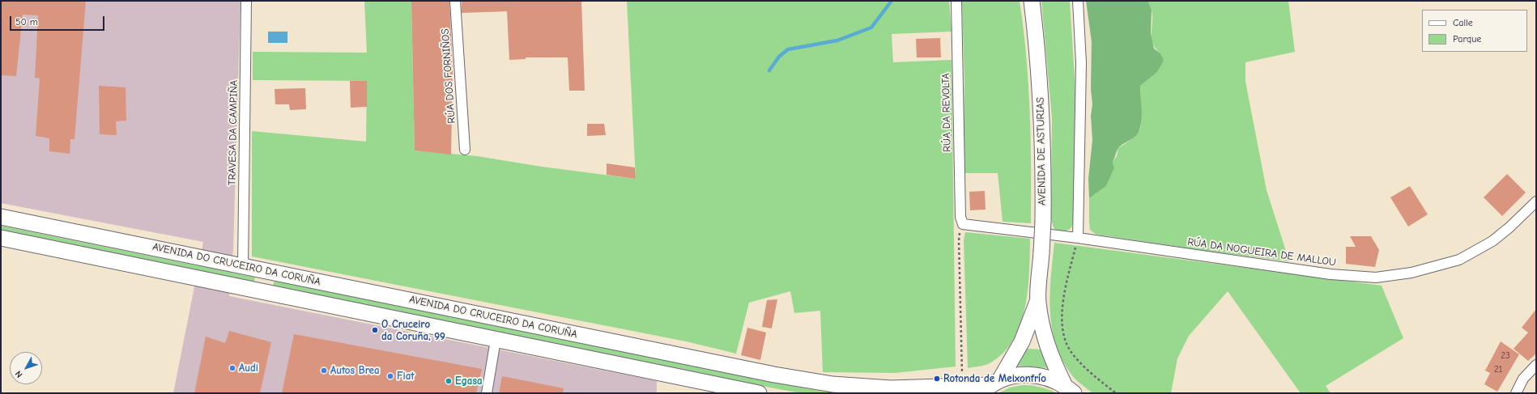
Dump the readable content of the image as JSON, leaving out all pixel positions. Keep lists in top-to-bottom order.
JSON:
{
  "streets": {
    "main road": ["AVENIDA DE ASTURIAS", "AVENIDA DO CRUCEIRO DA CORUÑA"],
    "street": [
      "RÚA DOS FORNIÑOS",
      "RÚA DA REVOLTA",
      "TRAVESA DA CAMPIÑA",
      "RÚA DA NOGUEIRA DE MALLOU"
    ]
  },
  "crossings": [
    ["RÚA DA REVOLTA", "RÚA DA NOGUEIRA DE MALLOU"],
    ["TRAVESA DA CAMPIÑA", "AVENIDA DO CRUCEIRO DA CORUÑA"],
    ["AVENIDA DE ASTURIAS", "AVENIDA DO CRUCEIRO DA CORUÑA"]
  ],
  "places": [
    "O Cruceiro da Coruña, 99",
    "Audi",
    "Autos Brea",
    "Fiat",
    "Rotonda de Meixonfrío",
    "Egasa"
  ],
  "house_numbers": ["23", "21"],
  "legend": ["Calle", "Parque"],
  "scale_bar": "50 m",
  "north": "bottom left"
}
